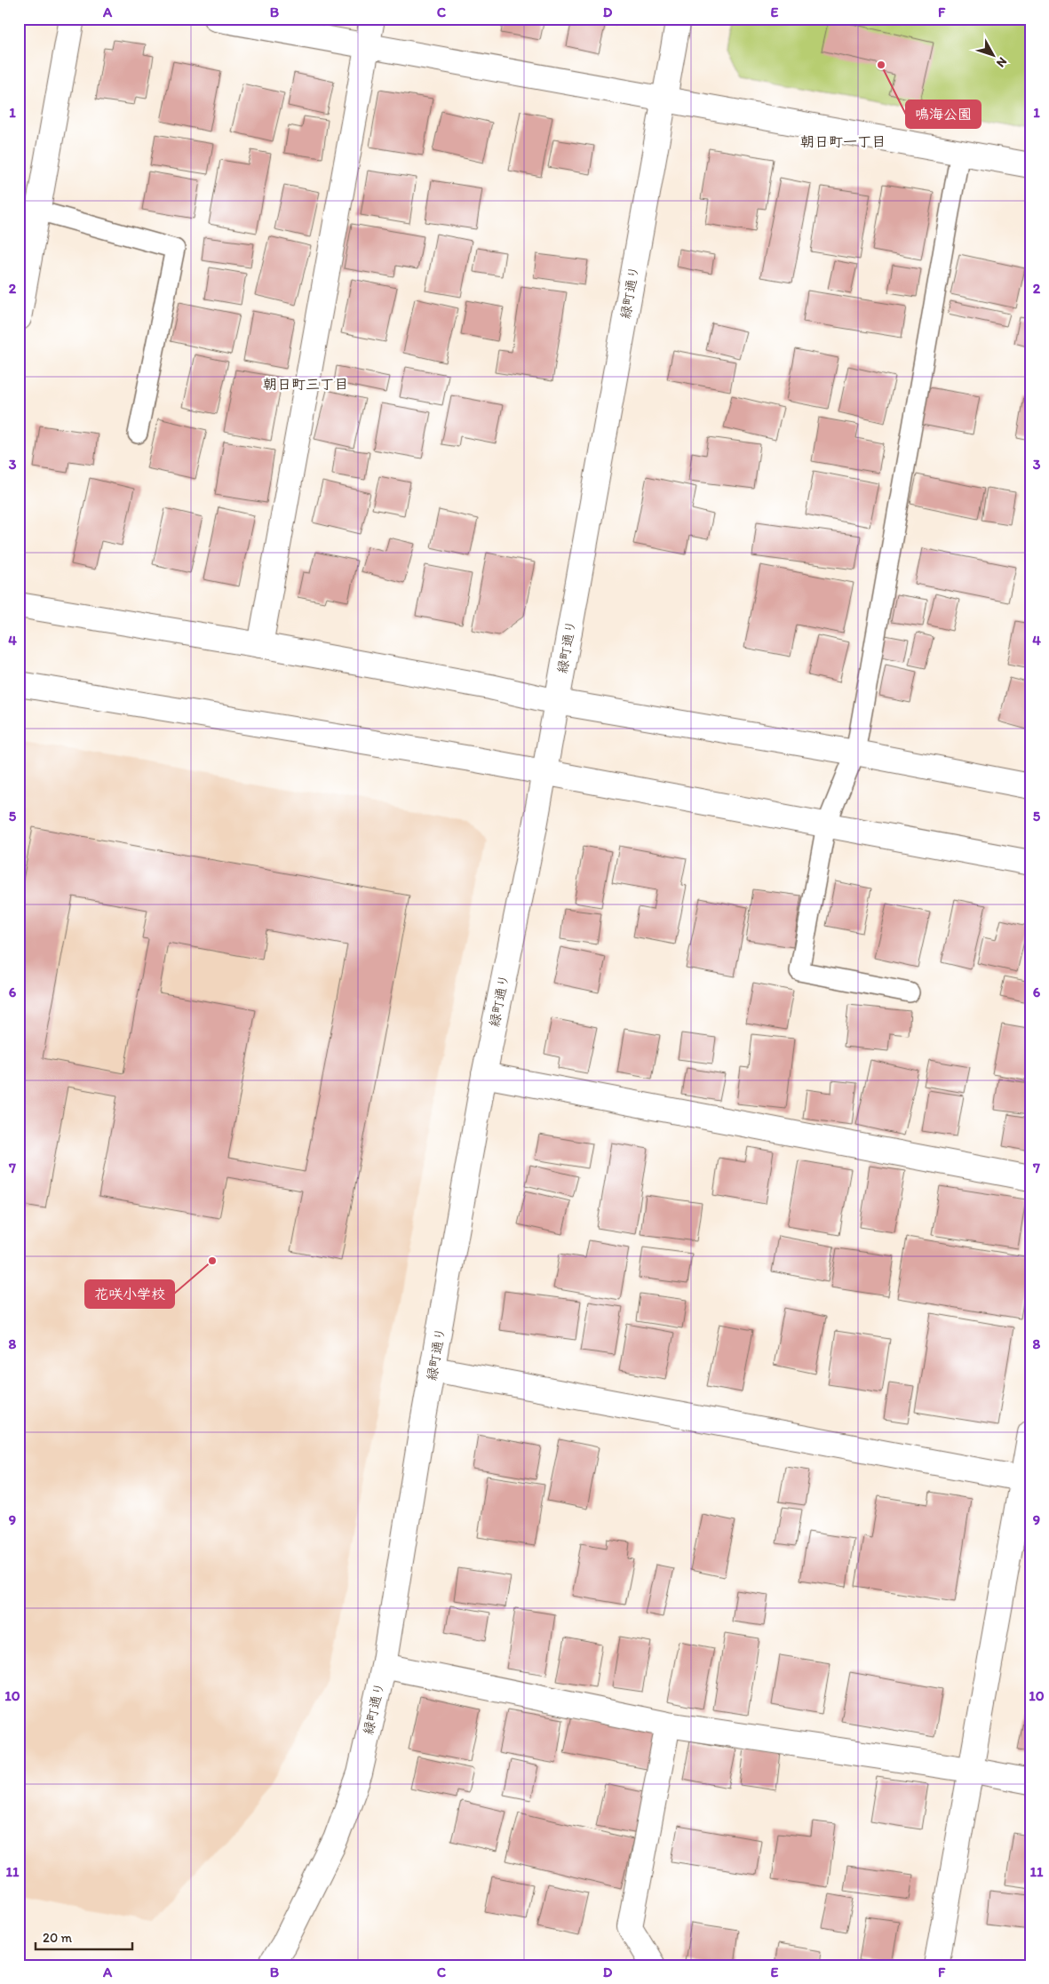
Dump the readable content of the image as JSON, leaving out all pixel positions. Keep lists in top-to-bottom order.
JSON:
{
  "streets": {
    "street": ["緑町通り"]
  },
  "districts": ["朝日町一丁目", "朝日町三丁目"],
  "places": ["鳴海公園", "花咲小学校"],
  "scale_bar": "20 m",
  "north": "bottom right",
  "grid": {
    "columns": [
      "A",
      "B",
      "C",
      "D",
      "E",
      "F"
    ],
    "rows": [
      "1",
      "2",
      "3",
      "4",
      "5",
      "6",
      "7",
      "8",
      "9",
      "10",
      "11"
    ]
  }
}
